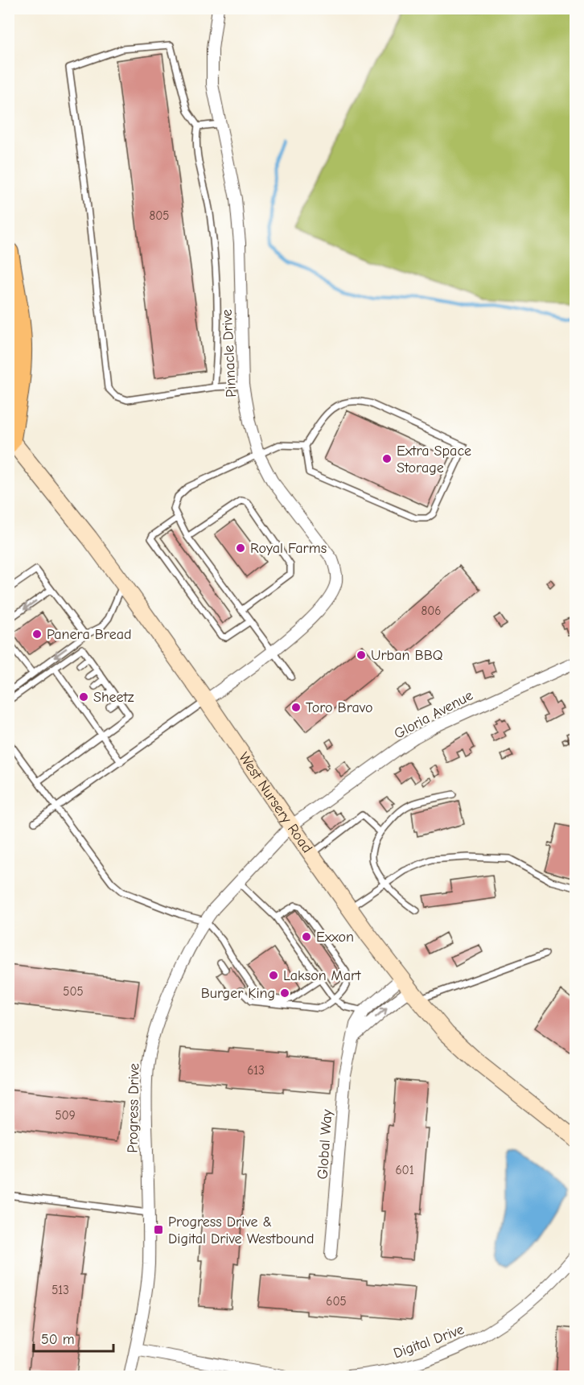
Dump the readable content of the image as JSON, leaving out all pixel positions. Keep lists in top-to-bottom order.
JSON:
{
  "streets": {
    "main road": ["West Nursery Road"],
    "street": [
      "Pinnacle Drive",
      "Gloria Avenue",
      "Progress Drive",
      "Global Way",
      "Digital Drive"
    ]
  },
  "crossings": [
    ["Pinnacle Drive", "West Nursery Road"],
    ["Gloria Avenue", "West Nursery Road"],
    ["Gloria Avenue", "Progress Drive"],
    ["West Nursery Road", "Progress Drive"],
    ["West Nursery Road", "Global Way"]
  ],
  "places": {
    "other": [
      "Extra Space Storage",
      "Royal Farms",
      "Panera Bread",
      "Urban BBQ",
      "Sheetz",
      "Toro Bravo",
      "Exxon",
      "Lakson Mart",
      "Burger King"
    ],
    "transit": ["Progress Drive & Digital Drive Westbound"]
  },
  "house_numbers": [
    "805",
    "806",
    "505",
    "613",
    "509",
    "601",
    "513",
    "605"
  ],
  "scale_bar": "50 m"
}
